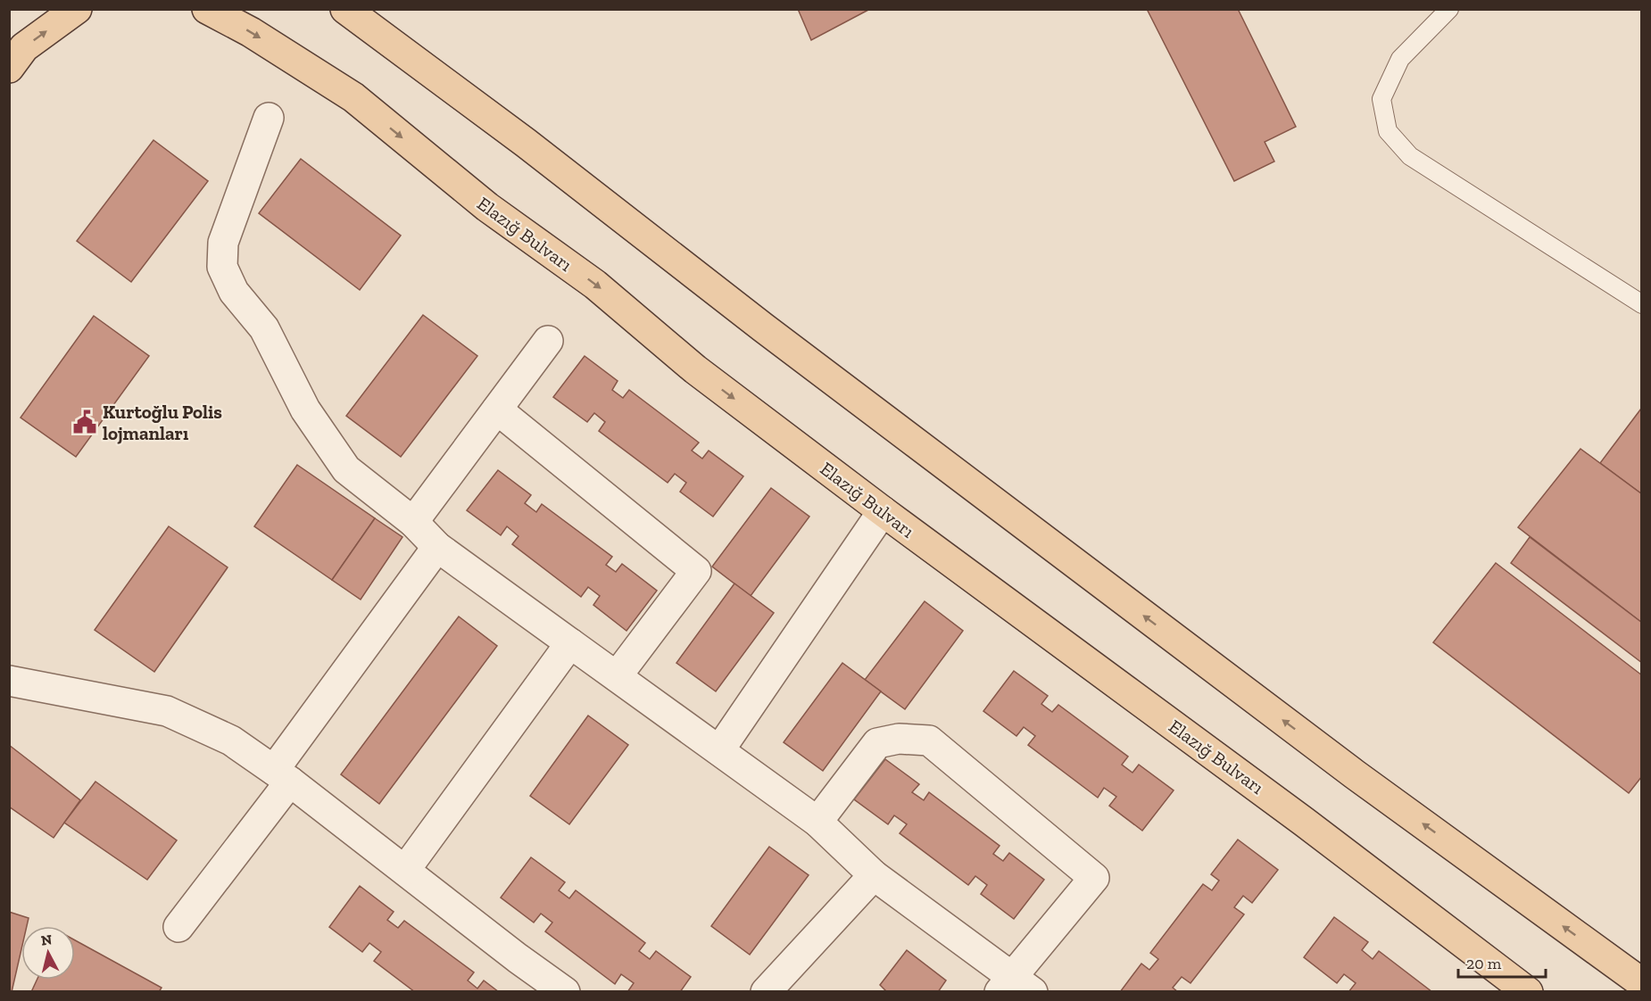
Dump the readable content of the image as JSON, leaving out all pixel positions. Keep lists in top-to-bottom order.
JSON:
{
  "streets": {
    "main road": ["Elazığ Bulvarı"]
  },
  "places": {
    "public building": ["Kurtoğlu Polis lojmanları"]
  },
  "scale_bar": "20 m",
  "north": "top"
}
